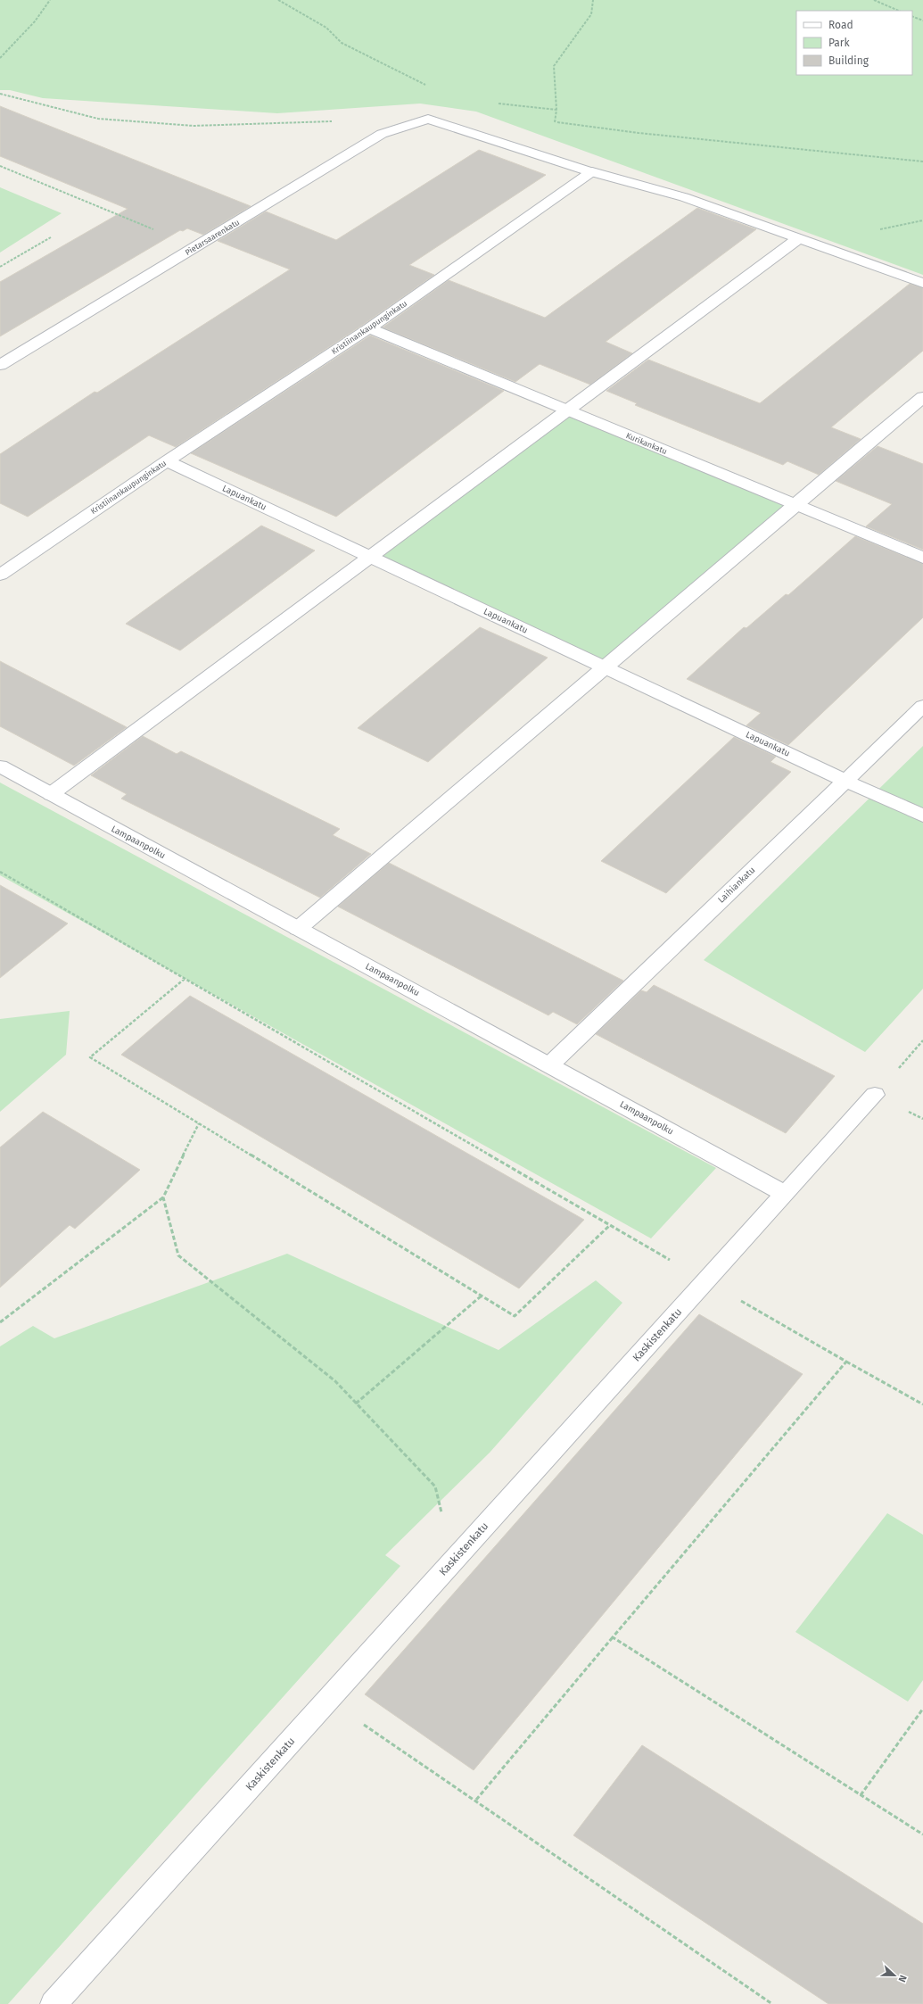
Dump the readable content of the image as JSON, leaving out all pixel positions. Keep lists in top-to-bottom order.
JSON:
{
  "streets": {
    "street": [
      "Pietarsaarenkatu",
      "Kristiinankaupunginkatu",
      "Kurikankatu",
      "Lapuankatu",
      "Lampaanpolku",
      "Laihiankatu",
      "Kaskistenkatu"
    ]
  },
  "crossings": [
    ["Pietarsaarenkatu", "Kristiinankaupunginkatu"],
    ["Kristiinankaupunginkatu", "Kurikankatu"],
    ["Kristiinankaupunginkatu", "Lapuankatu"],
    ["Lapuankatu", "Laihiankatu"],
    ["Lampaanpolku", "Laihiankatu"],
    ["Lampaanpolku", "Kaskistenkatu"]
  ],
  "legend": ["Road", "Park", "Building"],
  "north": "right"
}
